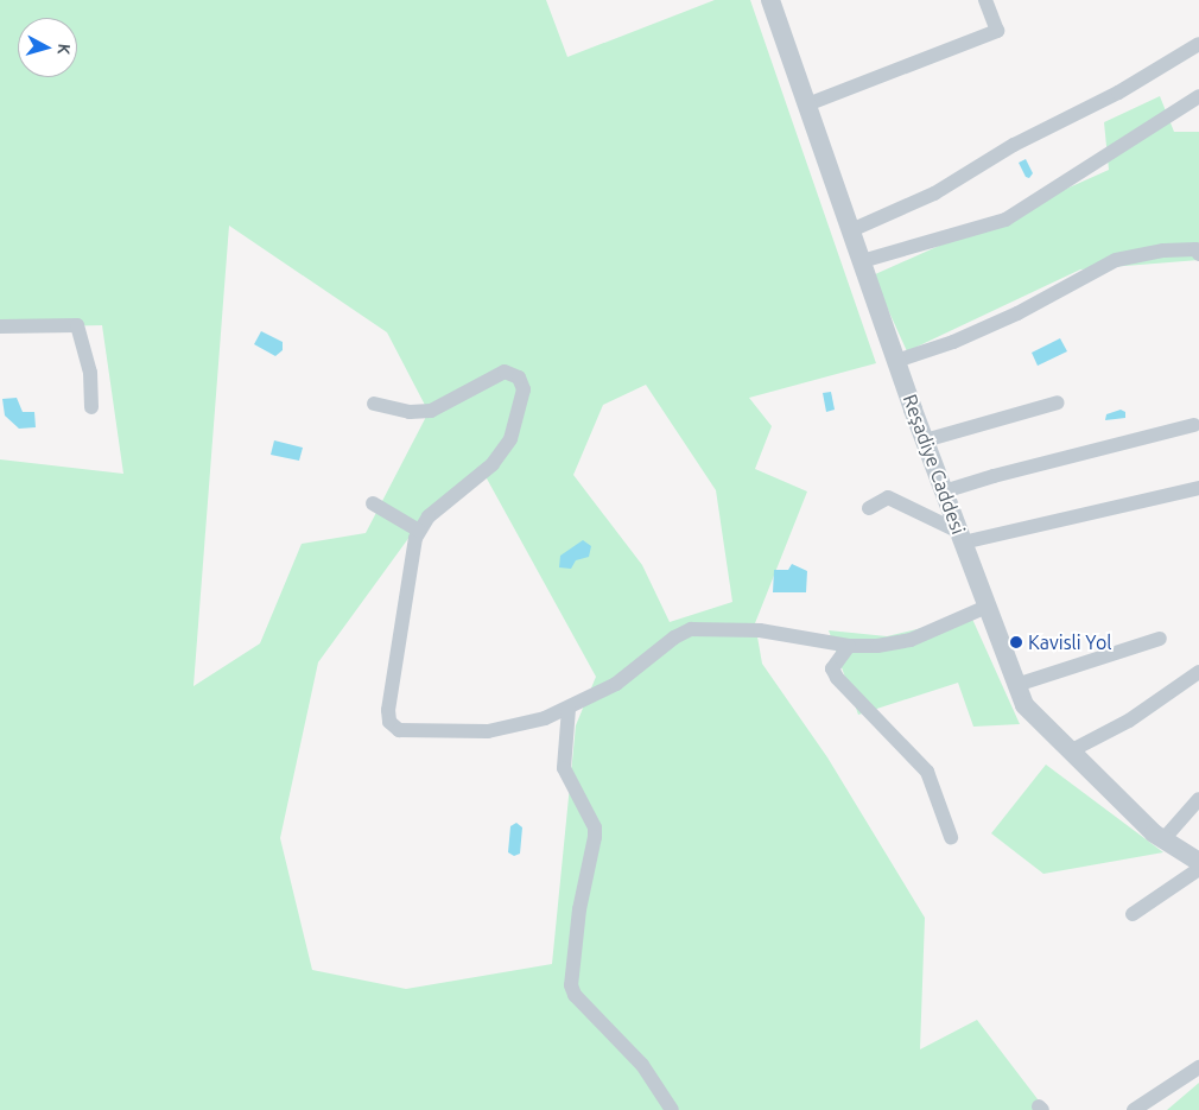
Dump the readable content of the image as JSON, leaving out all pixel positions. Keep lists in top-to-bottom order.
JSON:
{
  "streets": {
    "street": ["Reşadiye Caddesi"]
  },
  "places": ["Kavisli Yol"],
  "north": "right"
}
